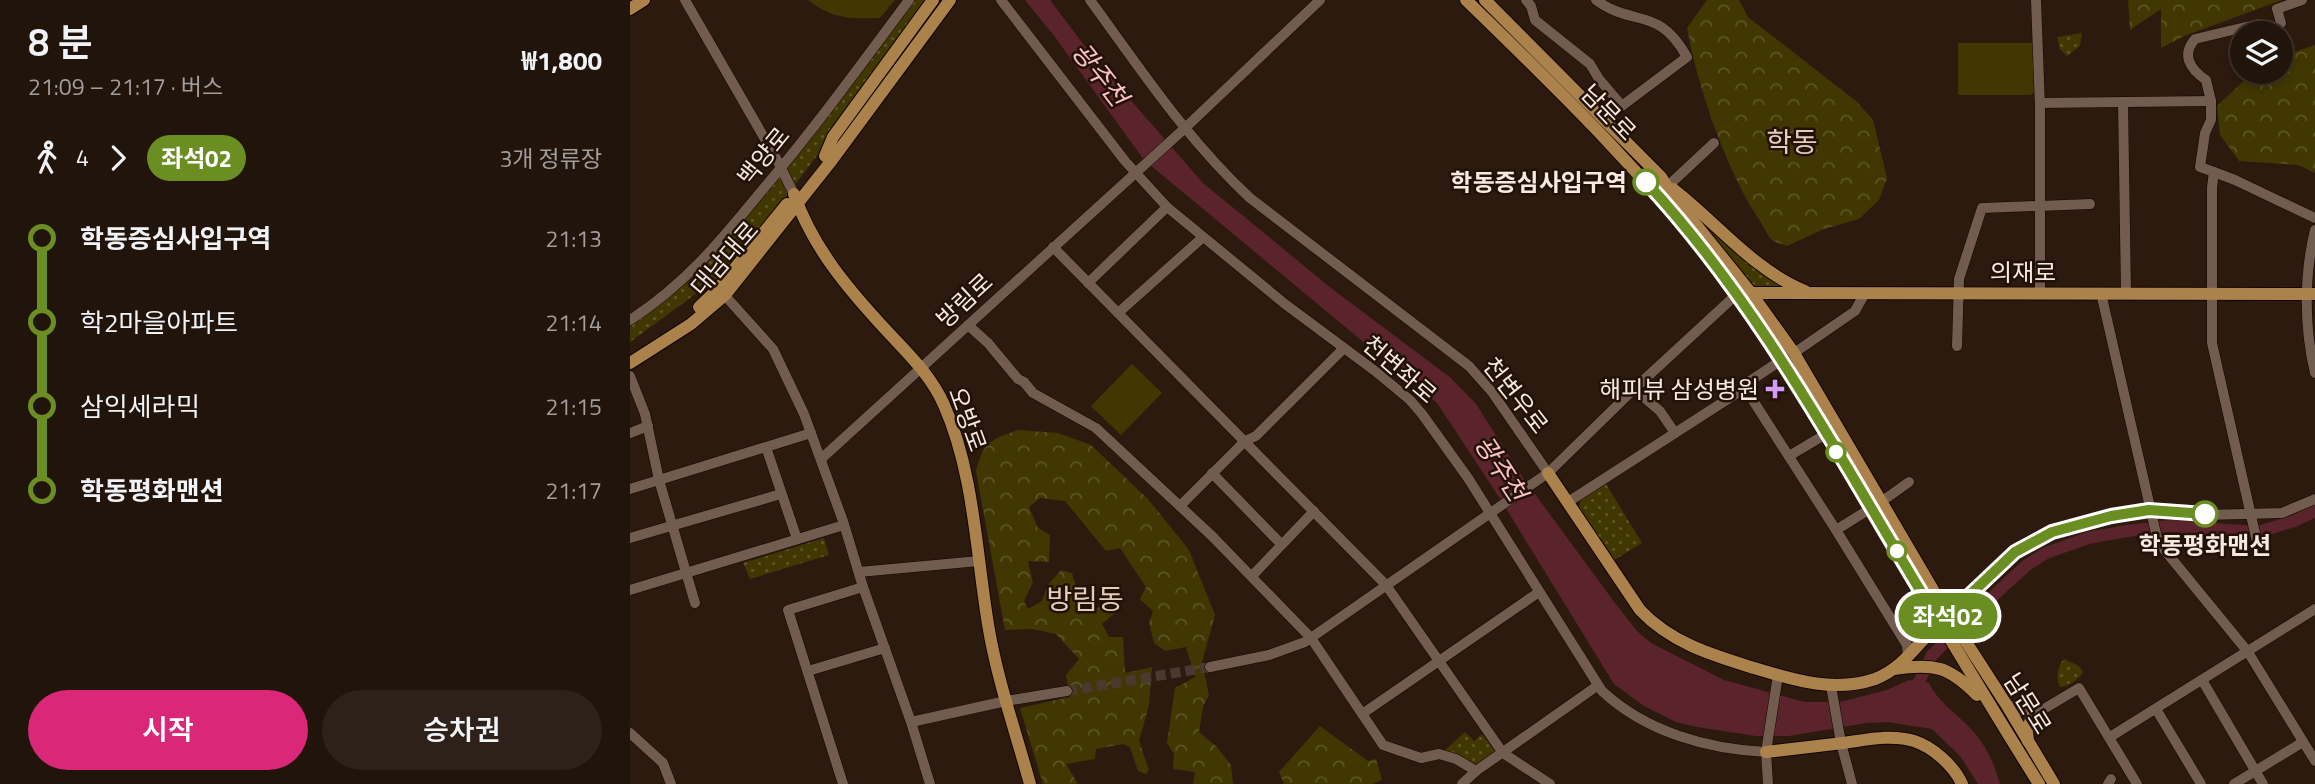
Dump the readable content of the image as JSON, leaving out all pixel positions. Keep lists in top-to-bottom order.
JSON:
{
  "streets": {
    "main road": [
      "남문로",
      "대남대로",
      "의재로",
      "천변좌로",
      "천변우로",
      "오방로"
    ],
    "street": ["백양로", "방림로"]
  },
  "crossings": [
    ["남문로", "의재로"],
    ["남문로", "천변우로"],
    ["대남대로", "오방로"],
    ["방림로", "천변좌로"],
    ["방림로", "천변우로"],
    ["방림로", "오방로"]
  ],
  "districts": ["학동", "방림동"],
  "water": ["광주천"],
  "places": {
    "other": ["학동증심사입구역", "학동평화맨션"],
    "health": ["해피뷰 삼성병원"]
  },
  "lines": ["bus line 좌석02"],
  "page": {
    "heading": ["8 분", "21:09 – 21:17 · 버스", "₩1,800"],
    "on_map": "좌석02",
    "legs": ["4", "좌석02", "3개 정류장"],
    "list": [
      {
        "name": "학동증심사입구역",
        "value": "21:13"
      },
      {
        "name": "학2마을아파트",
        "value": "21:14"
      },
      {
        "name": "삼익세라믹",
        "value": "21:15"
      },
      {
        "name": "학동평화맨션",
        "value": "21:17"
      }
    ],
    "buttons": ["시작", "승차권"]
  }
}
